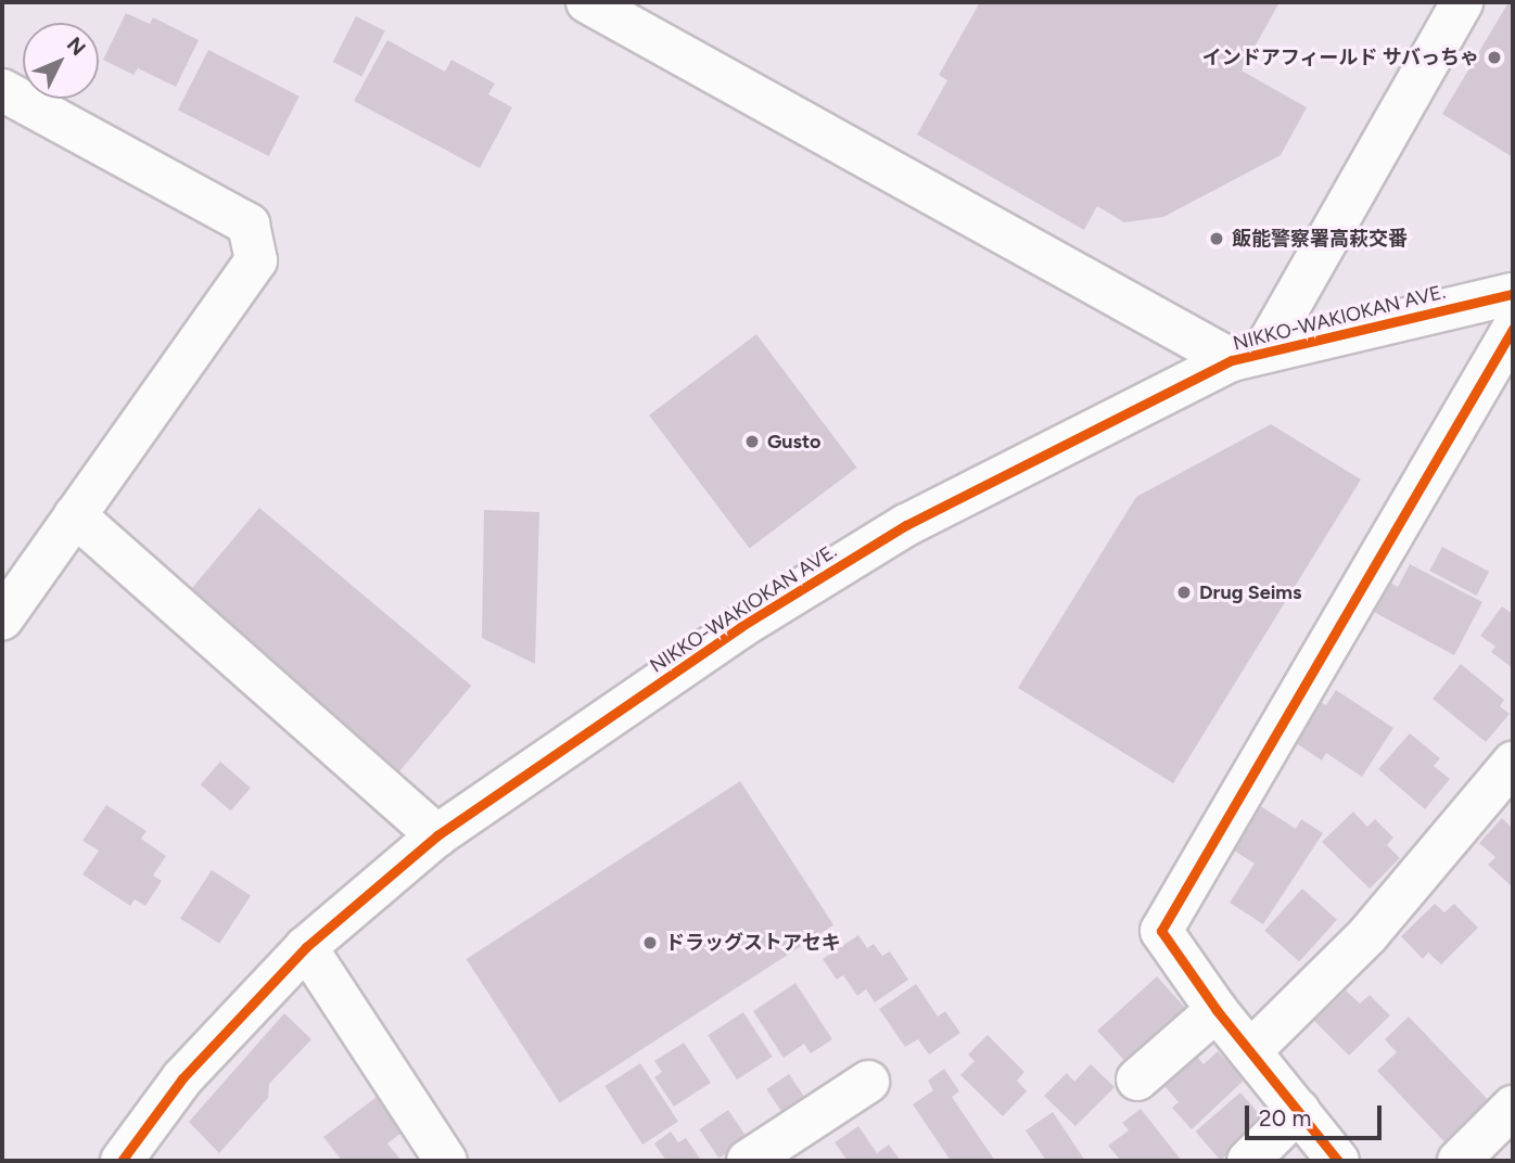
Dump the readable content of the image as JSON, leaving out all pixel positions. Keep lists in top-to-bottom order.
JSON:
{
  "streets": {
    "street": ["NIKKO-WAKIOKAN AVE."]
  },
  "places": [
    "インドアフィールド サバっちゃ",
    "飯能警察署高萩交番",
    "Gusto",
    "Drug Seims",
    "ドラッグストアセキ"
  ],
  "scale_bar": "20 m",
  "north": "top right"
}
